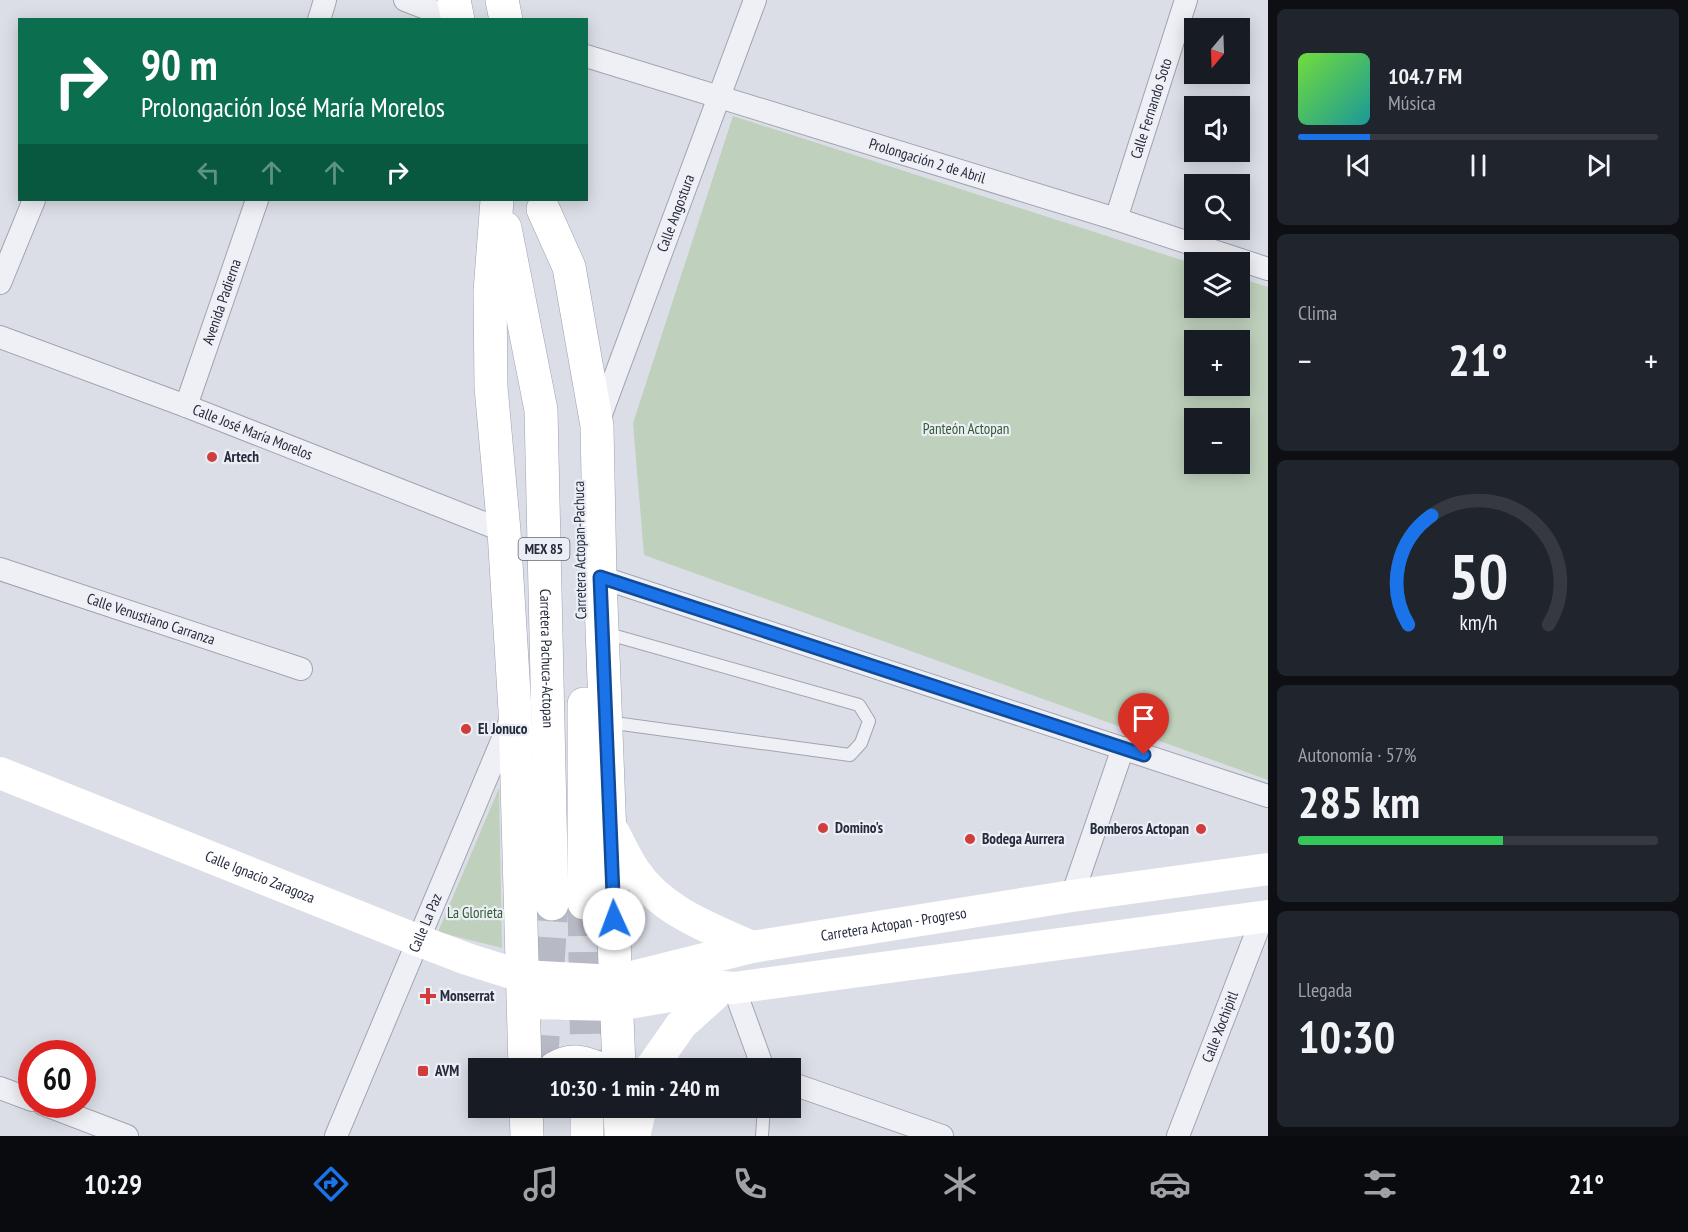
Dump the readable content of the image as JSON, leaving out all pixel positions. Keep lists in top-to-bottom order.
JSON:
{
  "streets": {
    "main road": [
      "MEX 85",
      "Carretera Actopan-Pachuca",
      "Carretera Pachuca-Actopan",
      "Calle Ignacio Zaragoza",
      "Carretera Actopan - Progreso"
    ],
    "street": [
      "Calle Fernando Soto",
      "Prolongación 2 de Abril",
      "Calle Angostura",
      "Avenida Padierna",
      "Calle José María Morelos",
      "Calle Venustiano Carranza",
      "Calle La Paz",
      "Calle Xochipitl"
    ]
  },
  "crossings": [
    ["Calle Fernando Soto", "Prolongación 2 de Abril"],
    ["Prolongación 2 de Abril", "Calle Angostura"],
    ["Avenida Padierna", "Calle José María Morelos"],
    ["Calle Ignacio Zaragoza", "Calle La Paz"],
    ["Calle Ignacio Zaragoza", "Carretera Actopan - Progreso"],
    ["Carretera Actopan - Progreso", "Calle Xochipitl"]
  ],
  "parks": ["Panteón Actopan", "La Glorieta"],
  "places": {
    "other": [
      "Artech",
      "El Jonuco",
      "Domino's",
      "Bomberos Actopan",
      "Bodega Aurrera"
    ],
    "health": ["Monserrat"],
    "transit": ["AVM"]
  },
  "north": "bottom",
  "page": {
    "map_buttons": ["+", "−"],
    "turn": ["90 m", "Prolongación José María Morelos"],
    "song": ["104.7 FM", "Música"],
    "tile": [
      "Clima",
      ["Autonomía · 57%", "285 km"],
      ["Llegada", "10:30"]
    ],
    "heat": ["−", "21°", "+"],
    "limit": "60",
    "trip": "10:30 · 1 min · 240 m",
    "tabs": ["10:29", "21°"],
    "gauge": ["50", "km/h"]
  }
}
